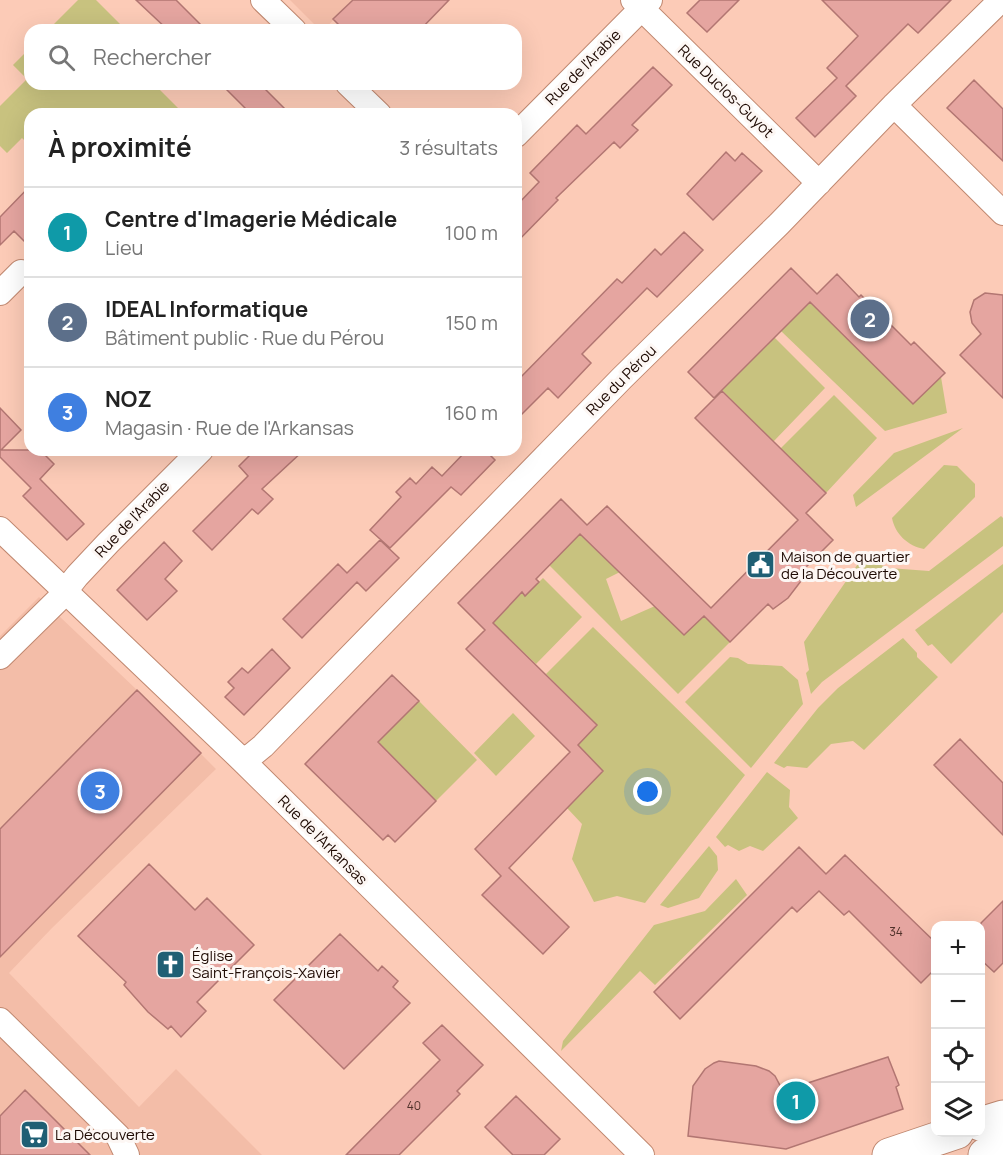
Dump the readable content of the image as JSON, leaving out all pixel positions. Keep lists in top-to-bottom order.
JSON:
{
  "streets": {
    "street": [
      "Rue de l'Arabie",
      "Rue Duclos-Guyot",
      "Rue du Pérou",
      "Rue de l'Arkansas"
    ]
  },
  "crossings": [
    ["Rue de l'Arabie", "Rue Duclos-Guyot"],
    ["Rue de l'Arabie", "Rue de l'Arkansas"],
    ["Rue Duclos-Guyot", "Rue du Pérou"],
    ["Rue du Pérou", "Rue de l'Arkansas"]
  ],
  "places": {
    "public building": ["Maison de quartier de la Découverte"],
    "church": ["Église Saint-François-Xavier"],
    "supermarket": ["La Découverte"]
  },
  "house_numbers": ["34", "40"],
  "page": {
    "search": "Rechercher",
    "heading": ["À proximité", "3 résultats"],
    "list": [
      {
        "mark": "1",
        "name": "Centre d'Imagerie Médicale",
        "note": "Lieu",
        "value": "100 m"
      },
      {
        "mark": "2",
        "name": "IDEAL Informatique",
        "note": "Bâtiment public · Rue du Pérou",
        "value": "150 m"
      },
      {
        "mark": "3",
        "name": "NOZ",
        "note": "Magasin · Rue de l'Arkansas",
        "value": "160 m"
      }
    ],
    "pins": ["2", "3", "1"],
    "map_buttons": ["+", "−"]
  }
}
